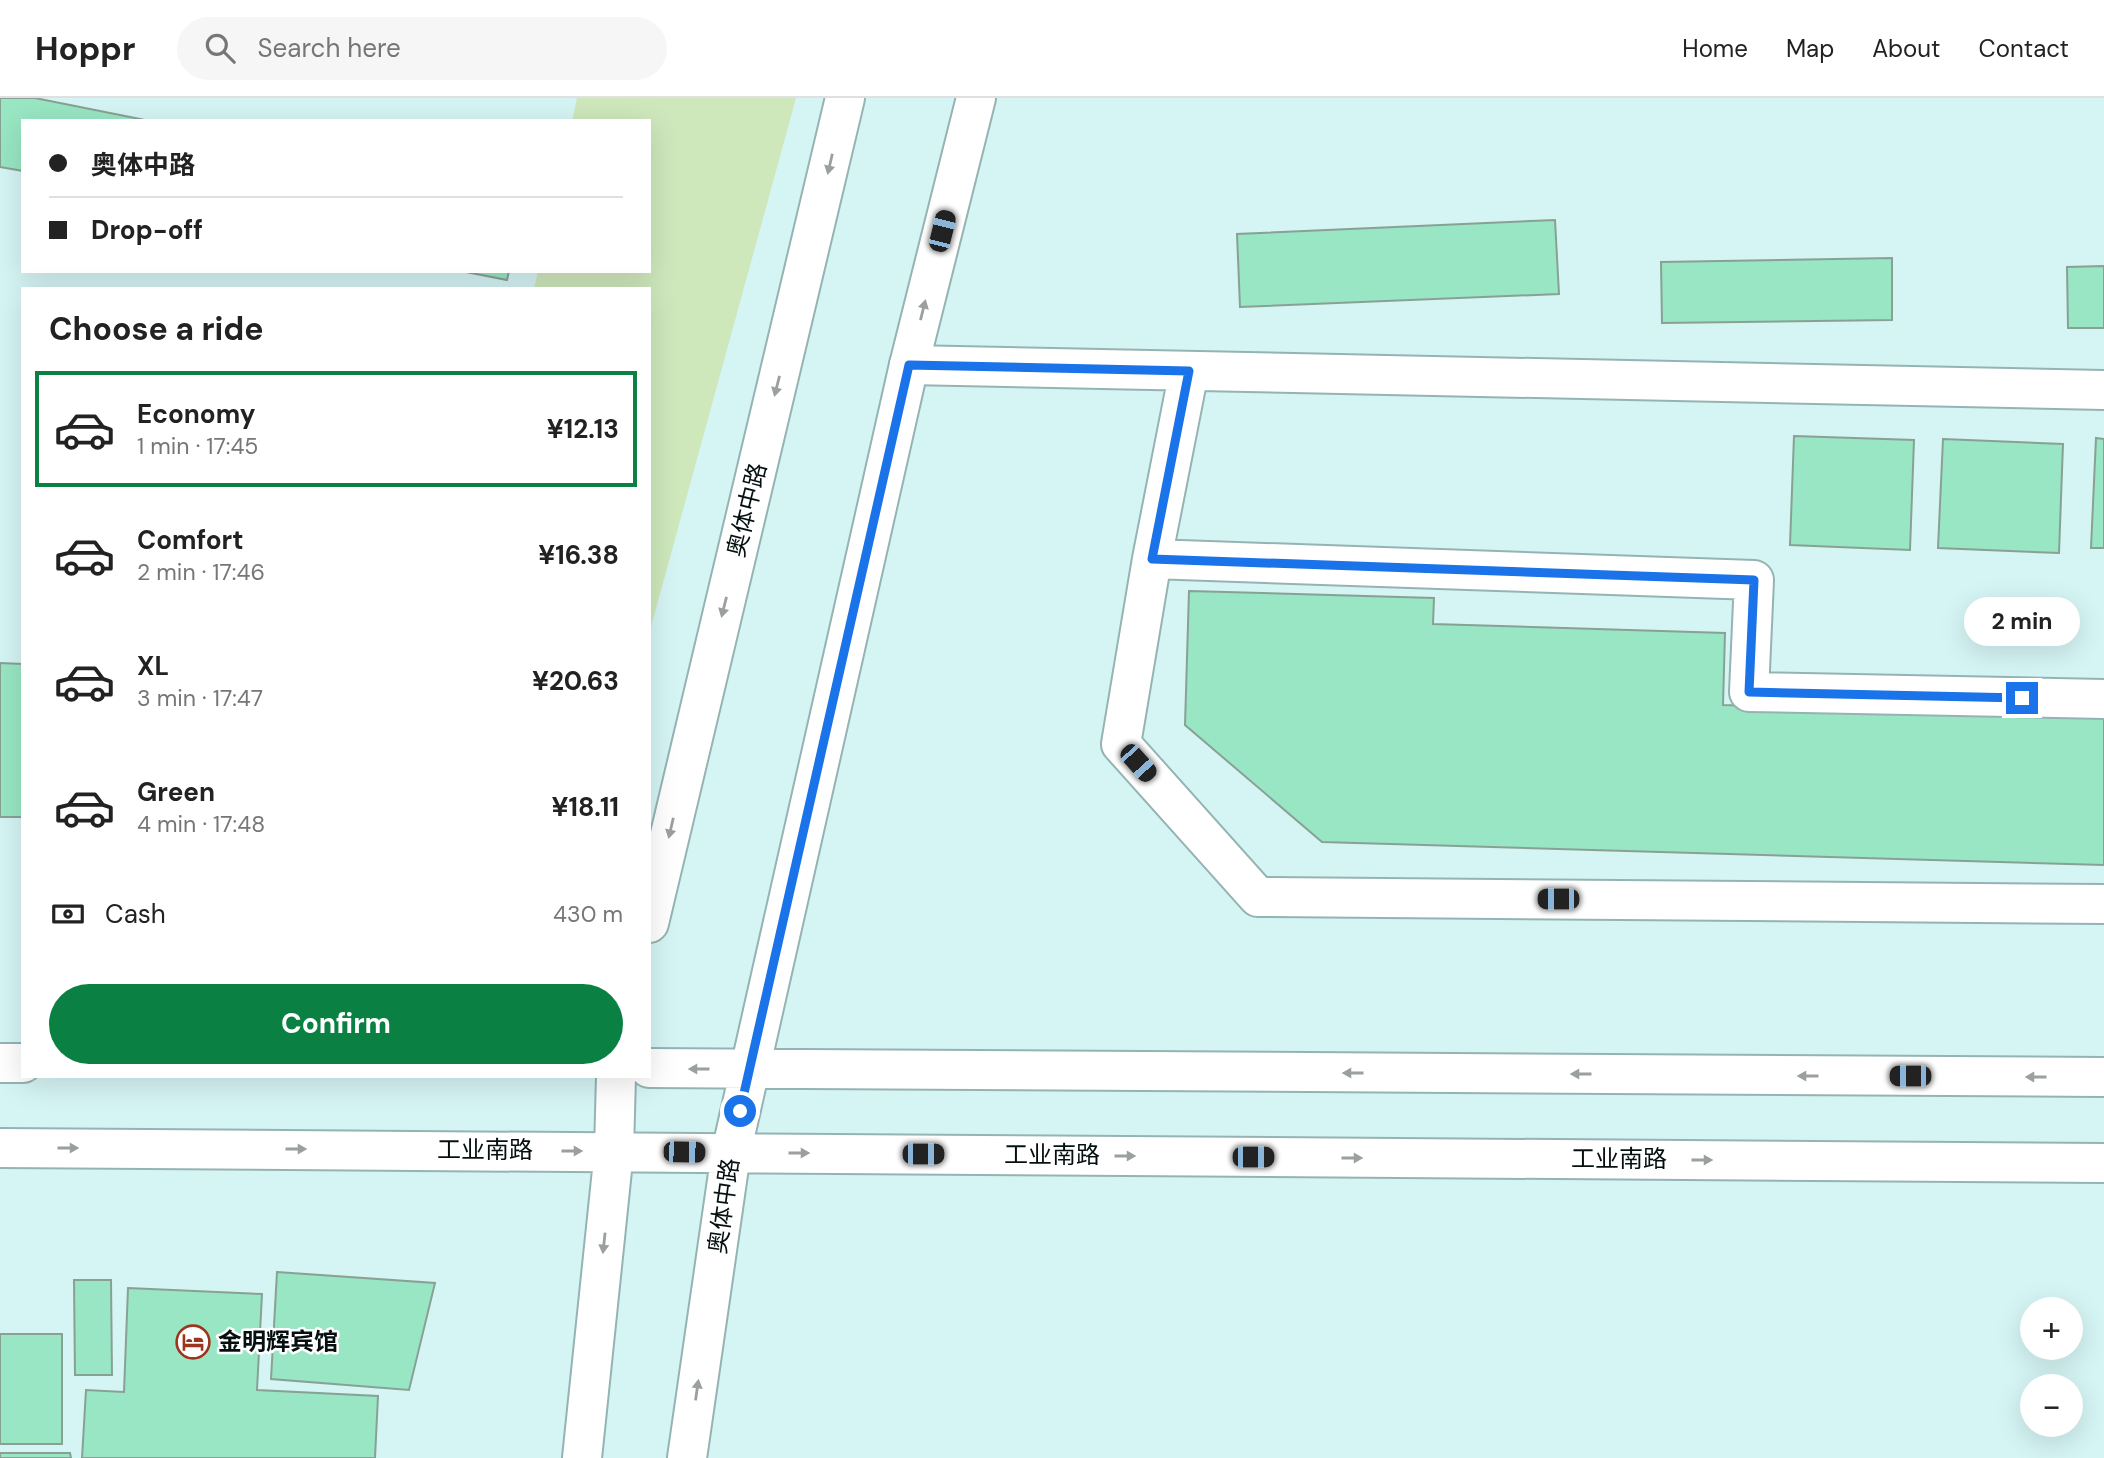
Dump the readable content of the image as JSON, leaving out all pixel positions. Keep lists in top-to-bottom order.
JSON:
{
  "streets": {
    "main road": ["奥体中路", "工业南路"]
  },
  "crossings": [
    ["奥体中路", "工业南路"]
  ],
  "places": {
    "hotel": ["金明辉宾馆"]
  },
  "page": {
    "header": "Hoppr",
    "search": "Search here",
    "nav": [
      "Home",
      "Map",
      "About",
      "Contact"
    ],
    "banner": ["奥体中路", "Drop-off"],
    "heading": "Choose a ride",
    "list": [
      {
        "name": "Economy",
        "note": "1 min · 17:45",
        "value": "¥12.13"
      },
      {
        "name": "Comfort",
        "note": "2 min · 17:46",
        "value": "¥16.38"
      },
      {
        "name": "XL",
        "note": "3 min · 17:47",
        "value": "¥20.63"
      },
      {
        "name": "Green",
        "note": "4 min · 17:48",
        "value": "¥18.11"
      }
    ],
    "bubble": "2 min",
    "pay": ["Cash", "430 m"],
    "buttons": "Confirm",
    "map_buttons": ["+", "−"]
  }
}
